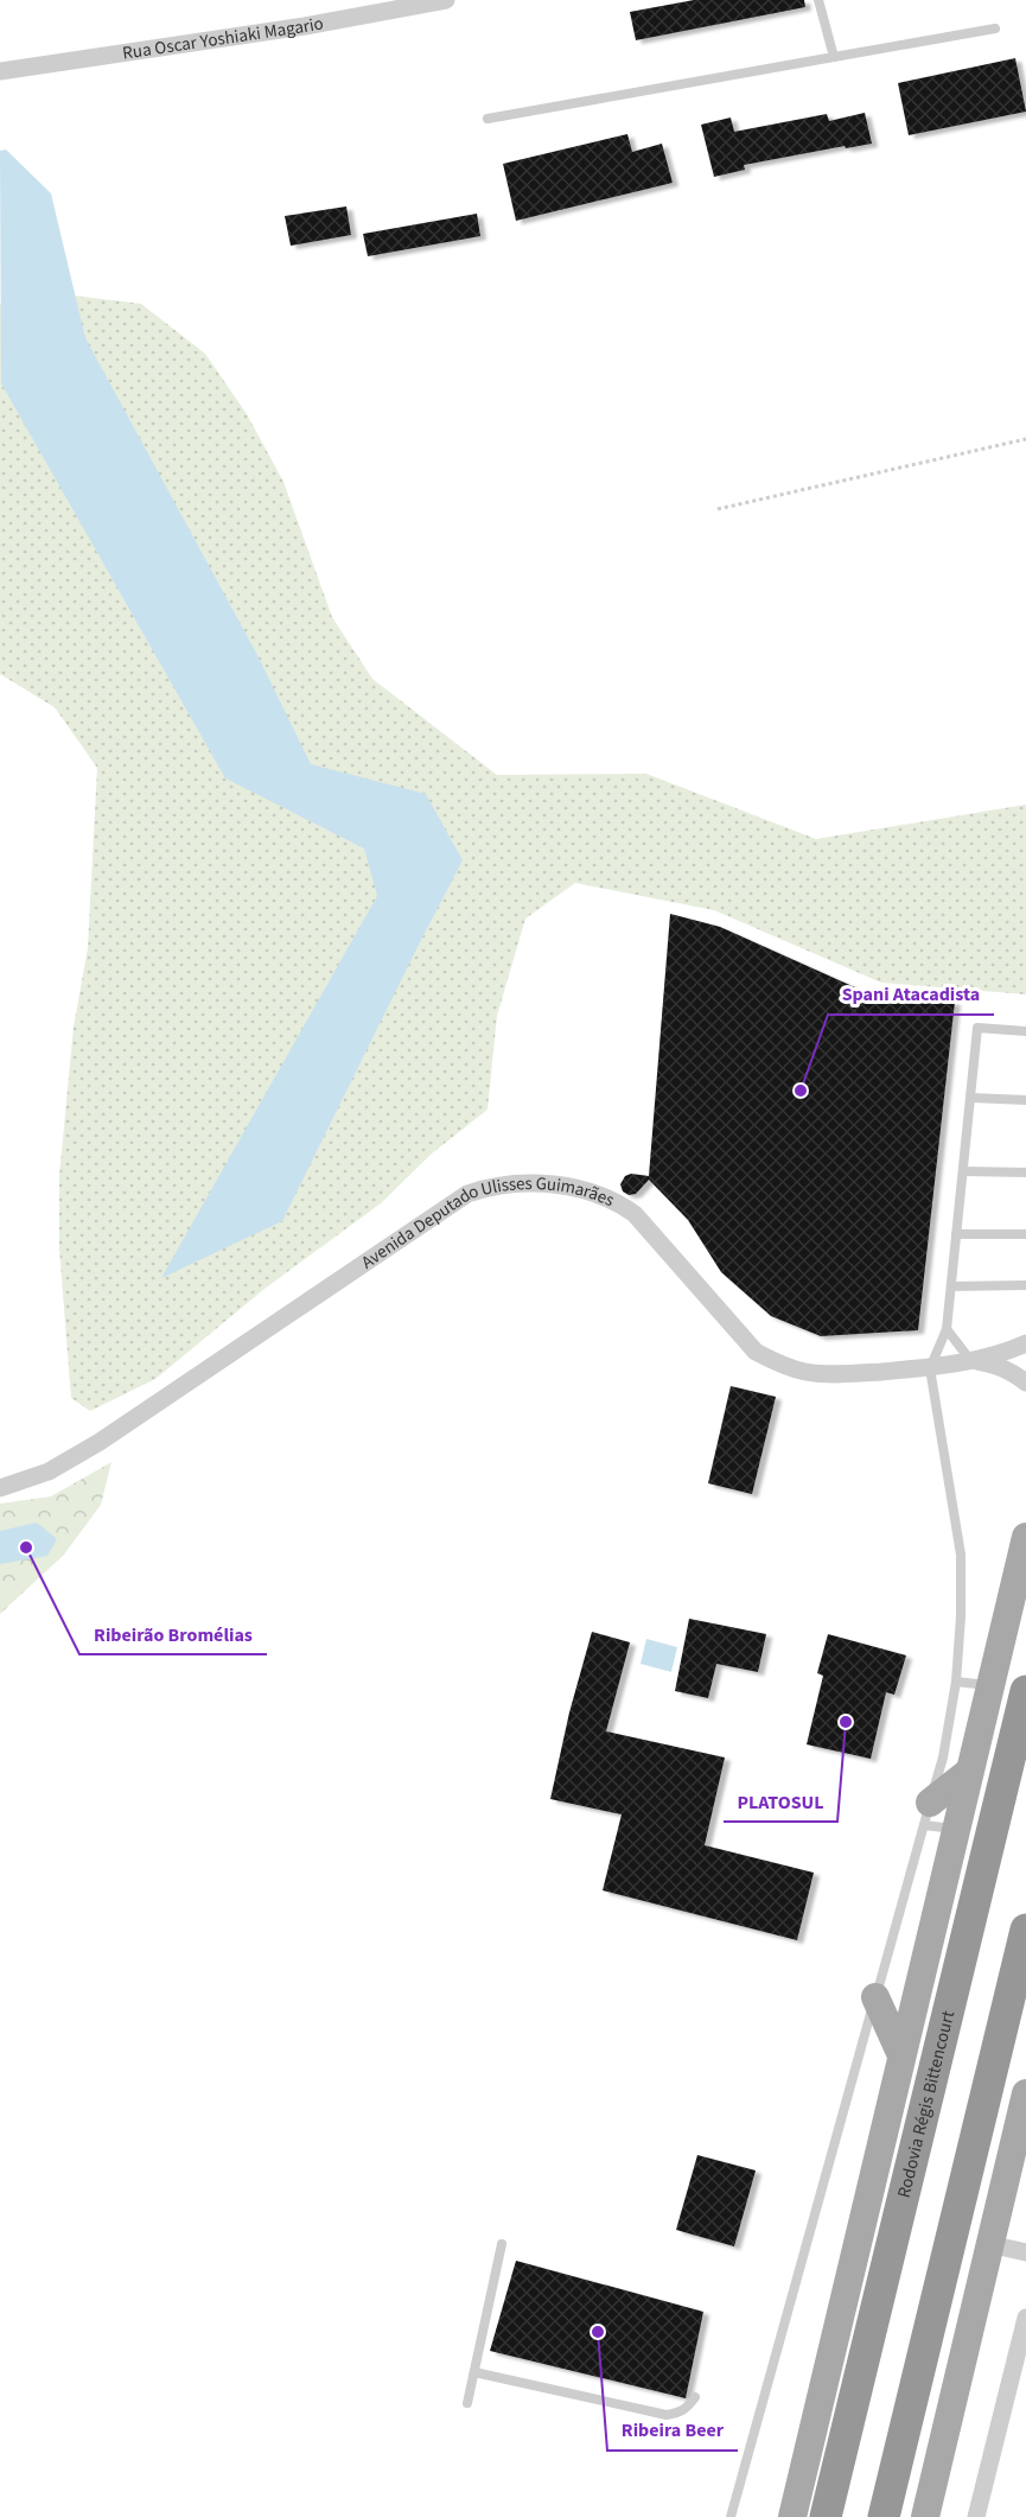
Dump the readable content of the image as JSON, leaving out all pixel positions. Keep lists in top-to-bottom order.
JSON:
{
  "streets": {
    "highway": ["Rodovia Régis Bittencourt"],
    "street": ["Rua Oscar Yoshiaki Magario", "Avenida Deputado Ulisses Guimarães"]
  },
  "places": [
    "Spani Atacadista",
    "Ribeirão Bromélias",
    "PLATOSUL",
    "Ribeira Beer"
  ]
}
